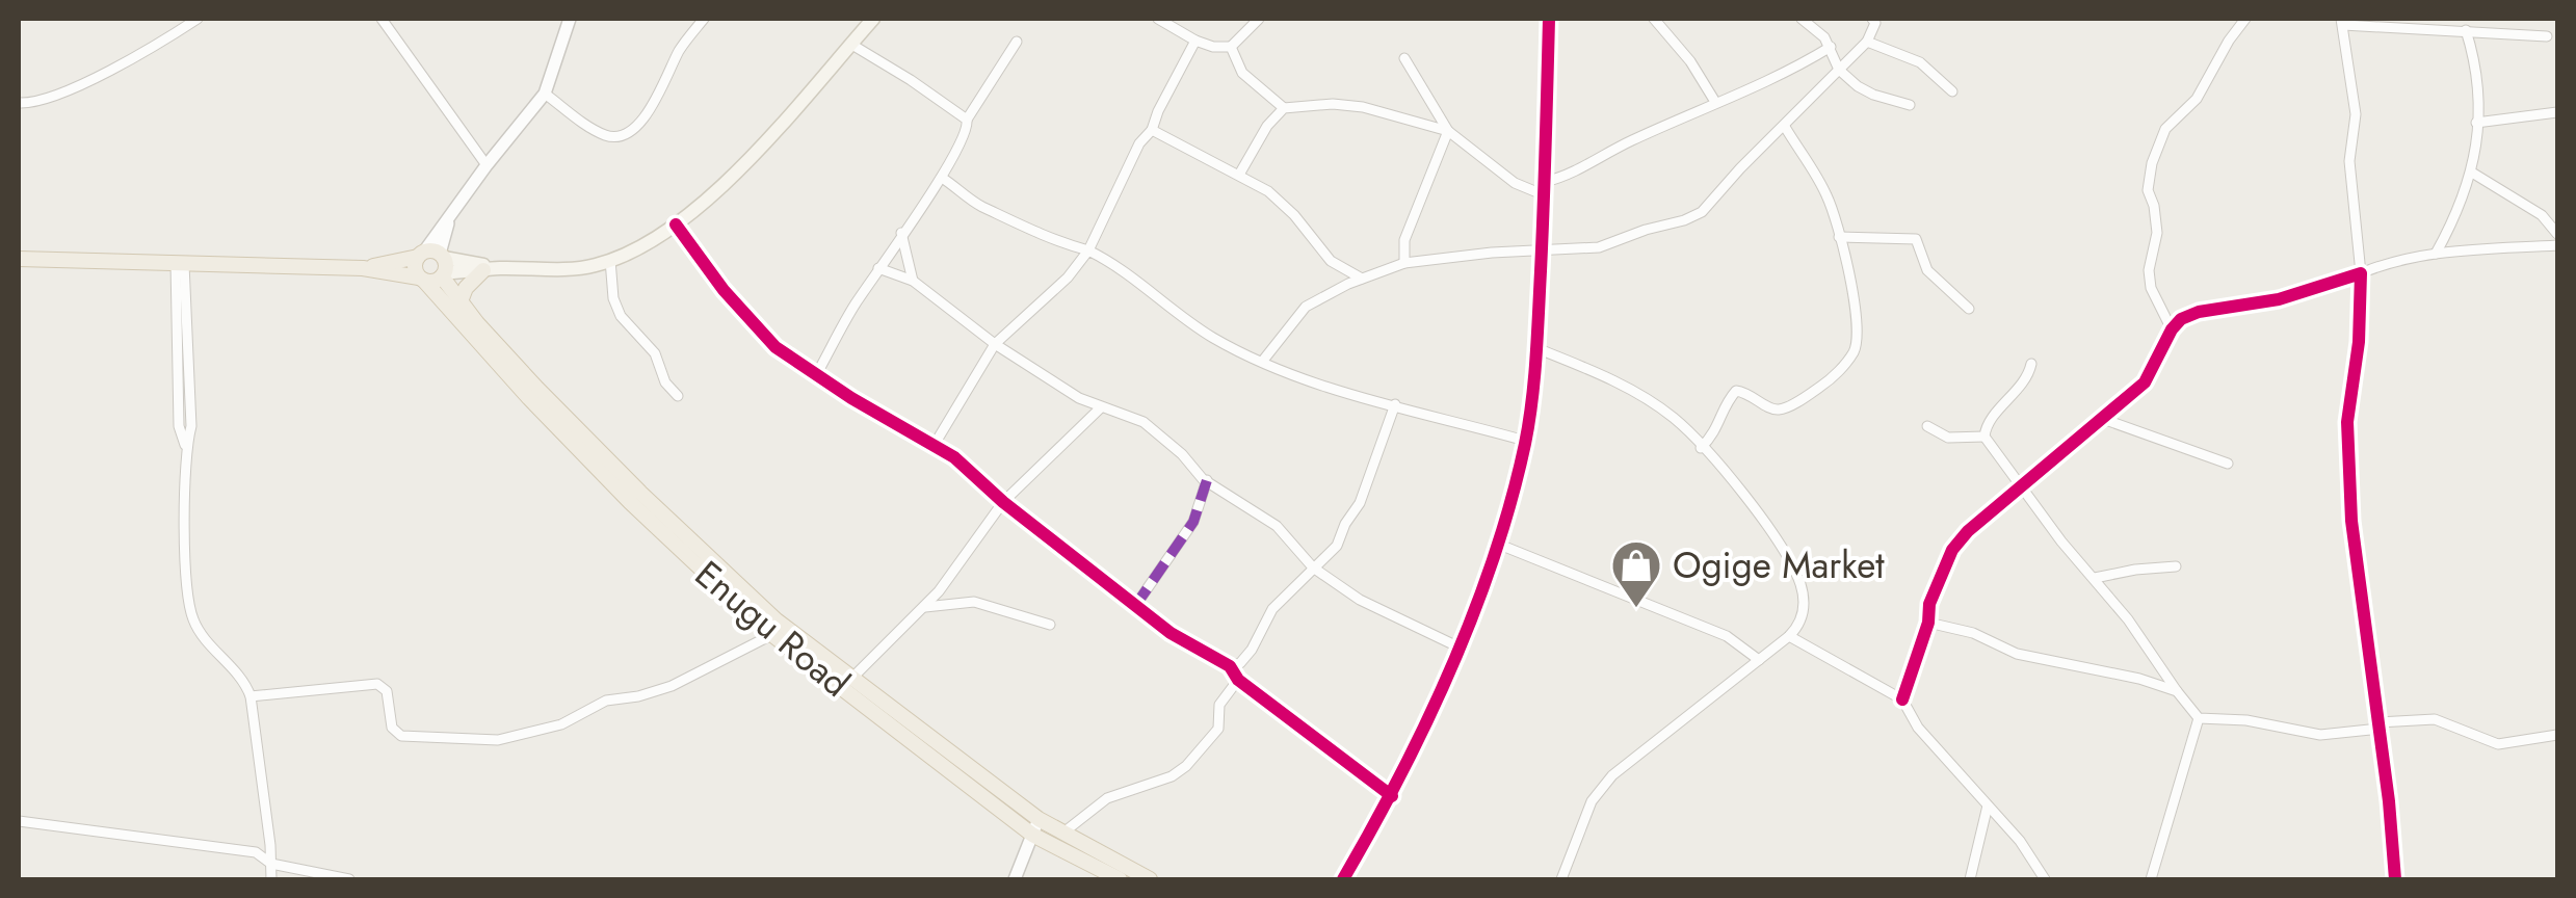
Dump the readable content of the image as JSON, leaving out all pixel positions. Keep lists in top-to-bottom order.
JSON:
{
  "streets": {
    "main road": ["Enugu Road"]
  },
  "places": {
    "shop": ["Ogige Market"]
  }
}
